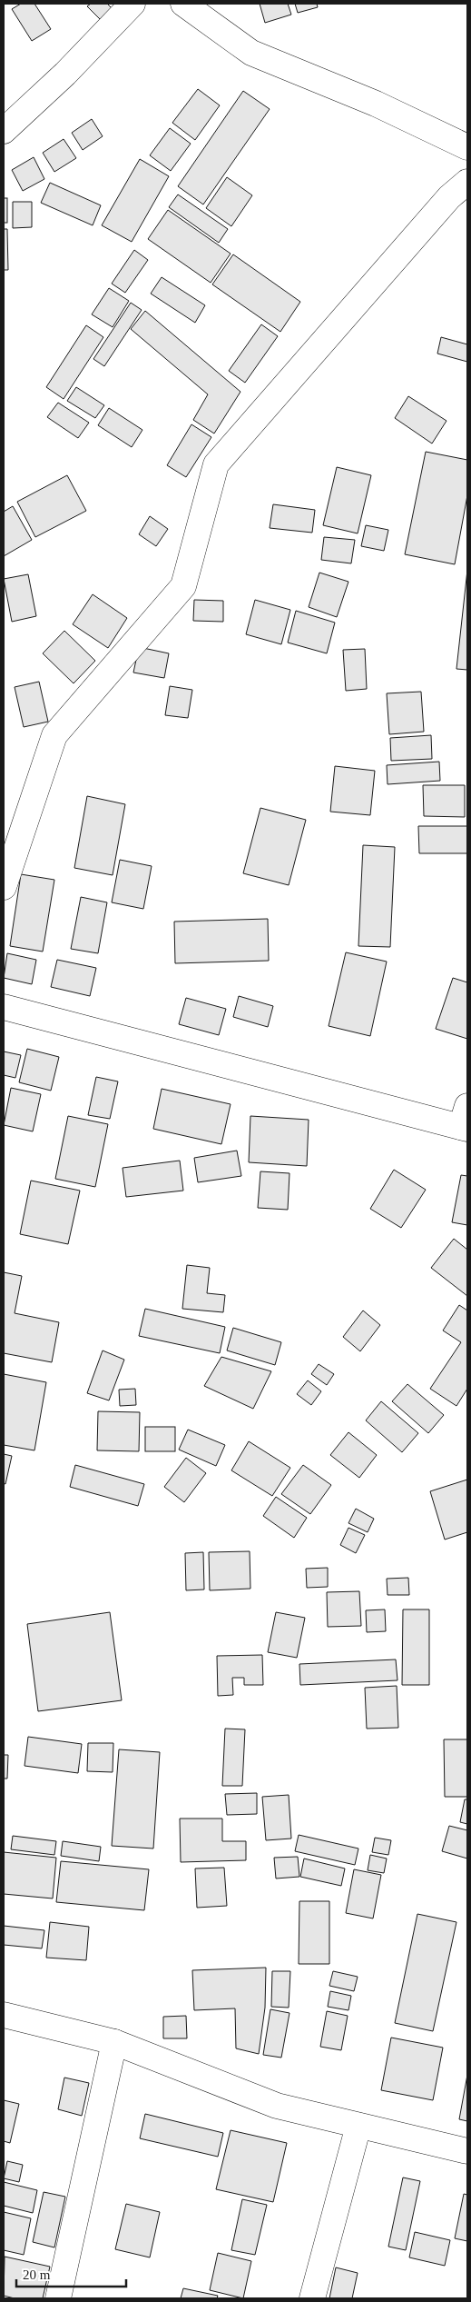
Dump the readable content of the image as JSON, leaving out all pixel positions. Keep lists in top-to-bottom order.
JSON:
{
  "scale_bar": "20 m"
}
